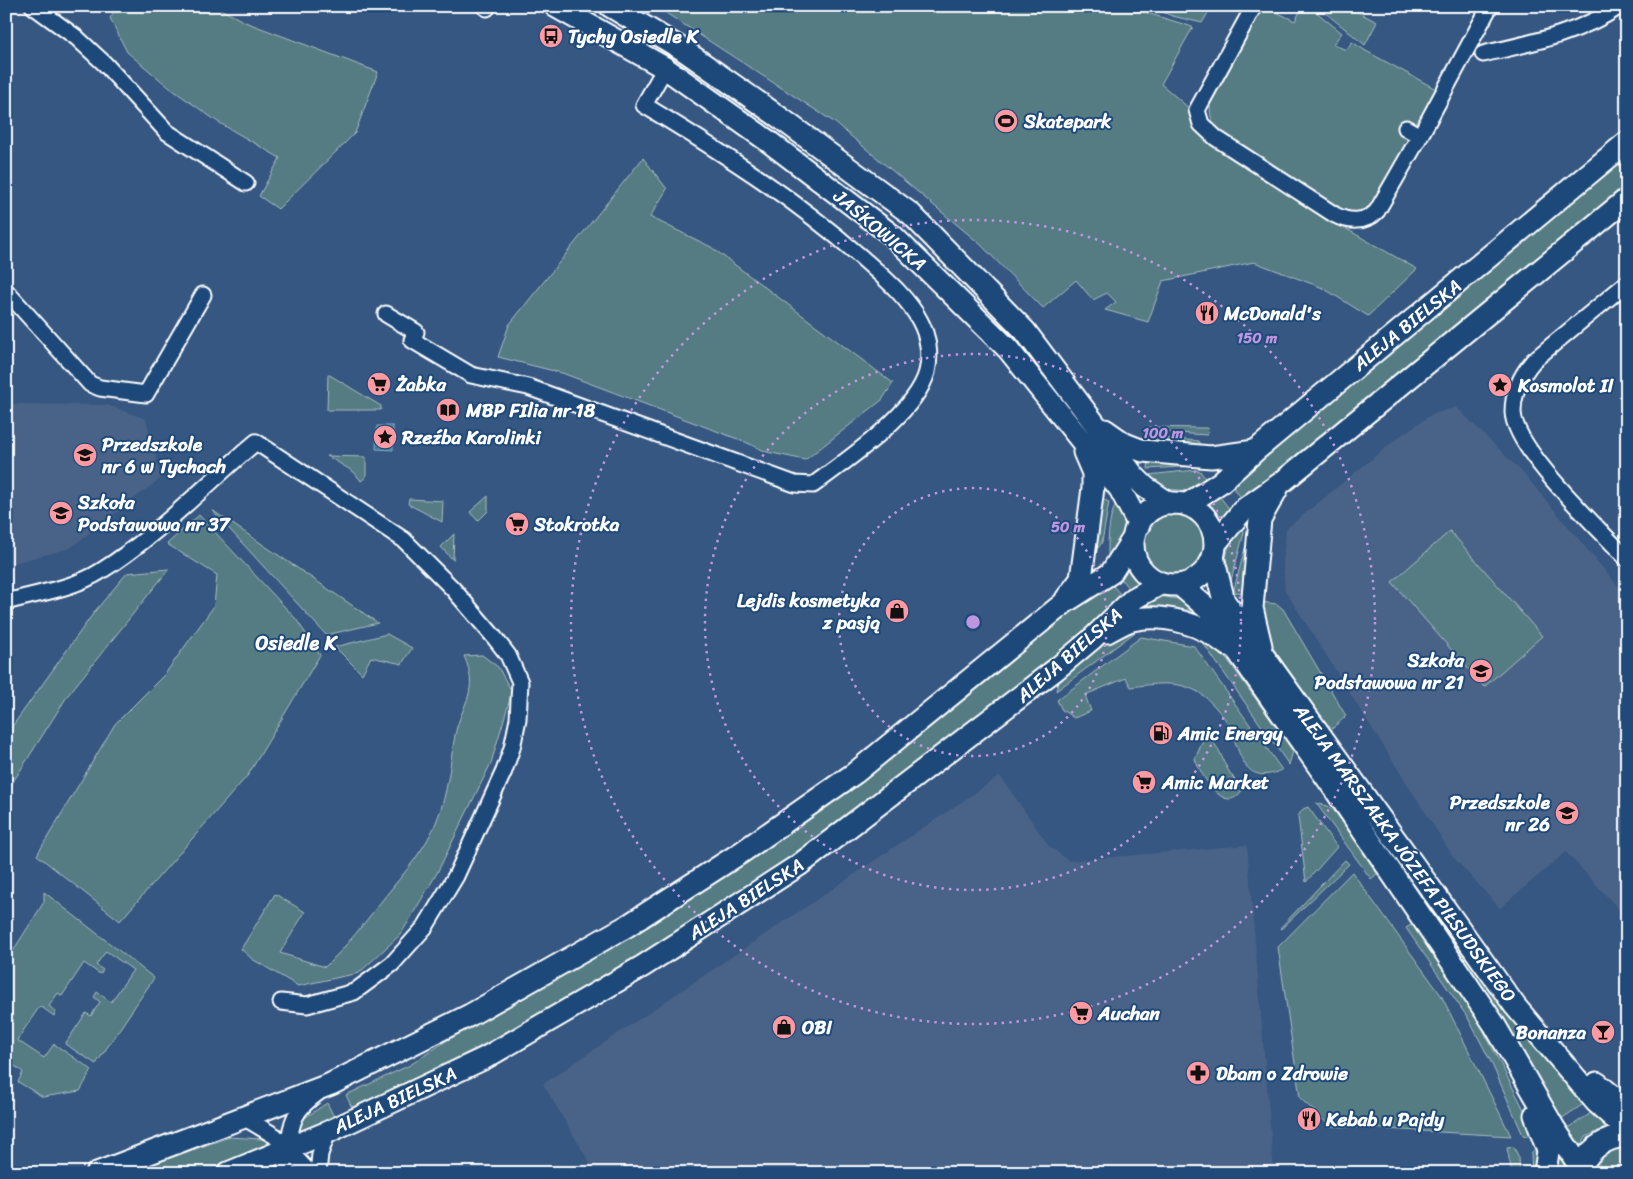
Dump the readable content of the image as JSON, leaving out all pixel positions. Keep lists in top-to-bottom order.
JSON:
{
  "streets": {
    "street": ["JAŚKOWICKA", "ALEJA BIELSKA", "ALEJA MARSZAŁKA JÓZEFA PIŁSUDSKIEGO"]
  },
  "crossings": [
    ["JAŚKOWICKA", "ALEJA BIELSKA"],
    ["JAŚKOWICKA", "ALEJA MARSZAŁKA JÓZEFA PIŁSUDSKIEGO"],
    ["ALEJA BIELSKA", "ALEJA MARSZAŁKA JÓZEFA PIŁSUDSKIEGO"]
  ],
  "districts": ["Osiedle K"],
  "places": {
    "bus stop": ["Tychy Osiedle K"],
    "sports": ["Skatepark"],
    "restaurant": ["McDonald's", "Kebab u Pajdy"],
    "supermarket": [
      "Żabka",
      "Stokrotka",
      "Amic Market",
      "Auchan"
    ],
    "place": ["Kosmolot II", "Rzeźba Karolinki"],
    "library": ["MBP FIlia nr 18"],
    "school or university": [
      "Przedszkole nr 6 w Tychach",
      "Szkoła Podstawowa nr 37",
      "Szkoła Podstawowa nr 21",
      "Przedszkole nr 26"
    ],
    "shop": ["Lejdis kosmetyka z pasją", "OBI"],
    "fuel station": ["Amic Energy"],
    "bar": ["Bonanza"],
    "pharmacy": ["Dbam o Zdrowie"]
  },
  "rings": ["150 m", "100 m", "50 m"]
}
